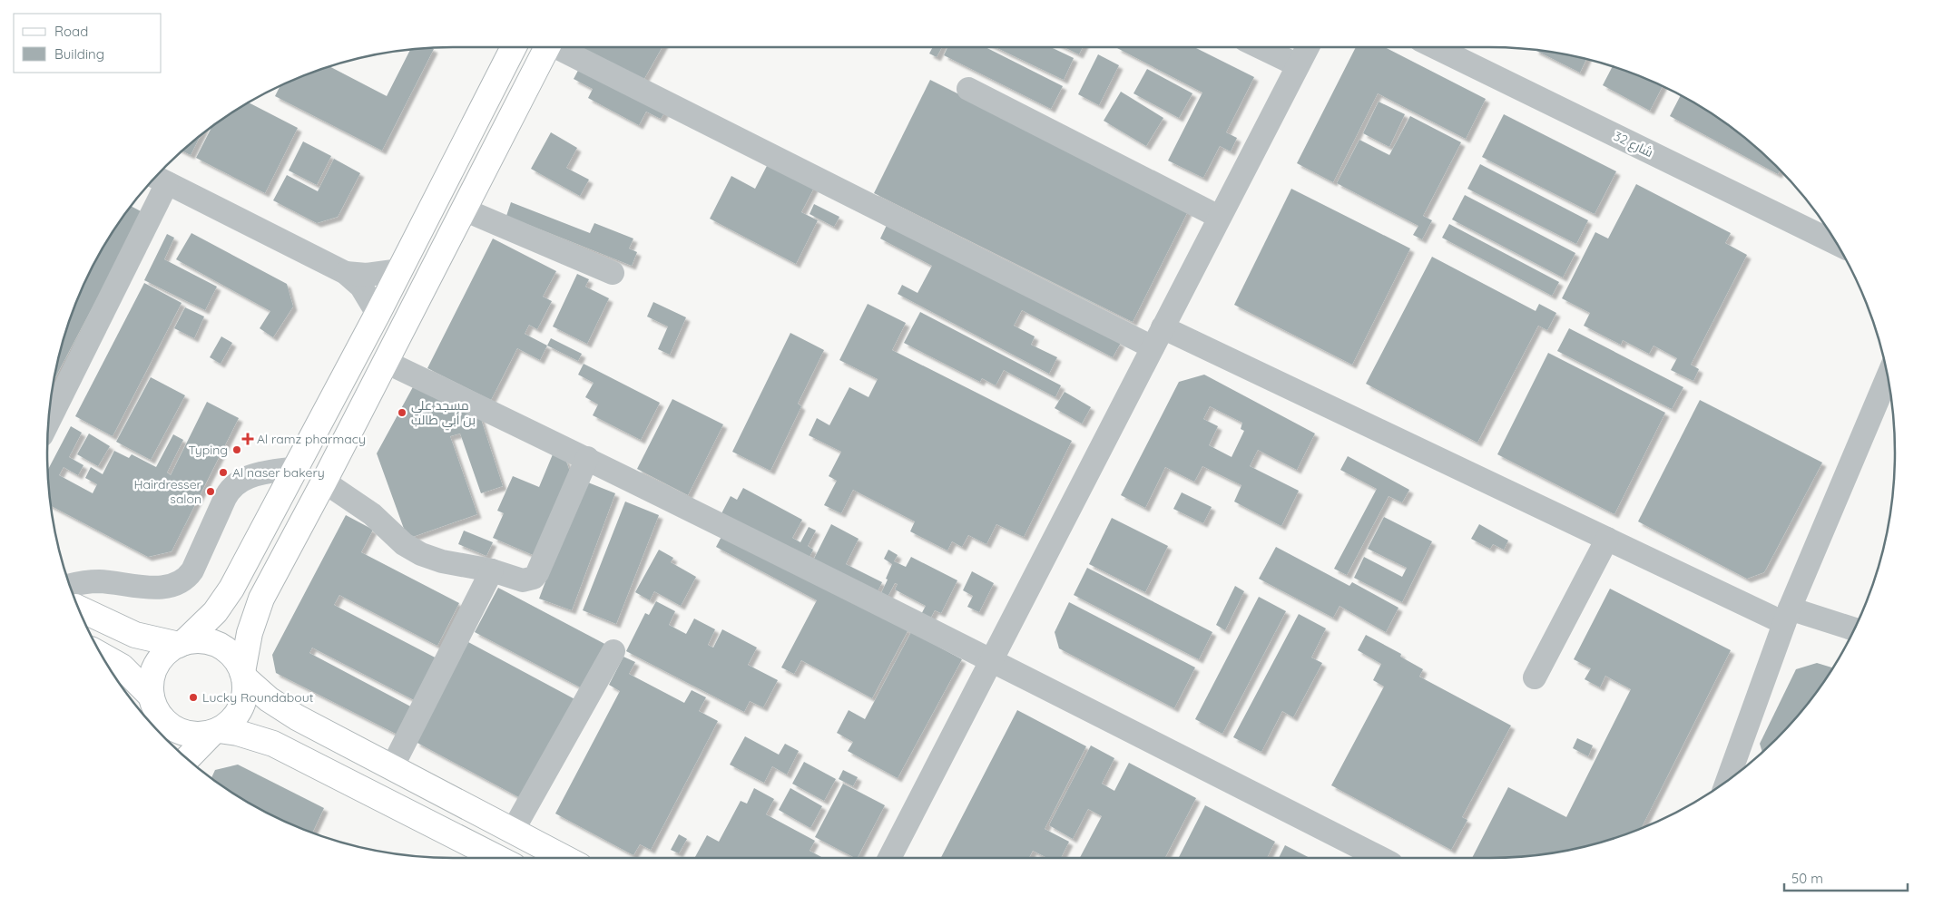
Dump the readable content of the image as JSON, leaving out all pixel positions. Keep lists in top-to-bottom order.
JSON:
{
  "streets": {
    "lane": ["شارع 32"]
  },
  "places": {
    "other": [
      "مسجد علي بن أبي طالب",
      "Typing",
      "Al naser bakery",
      "Hairdresser salon",
      "Lucky Roundabout"
    ],
    "health": ["Al ramz pharmacy"]
  },
  "legend": ["Road", "Building"],
  "scale_bar": "50 m"
}
